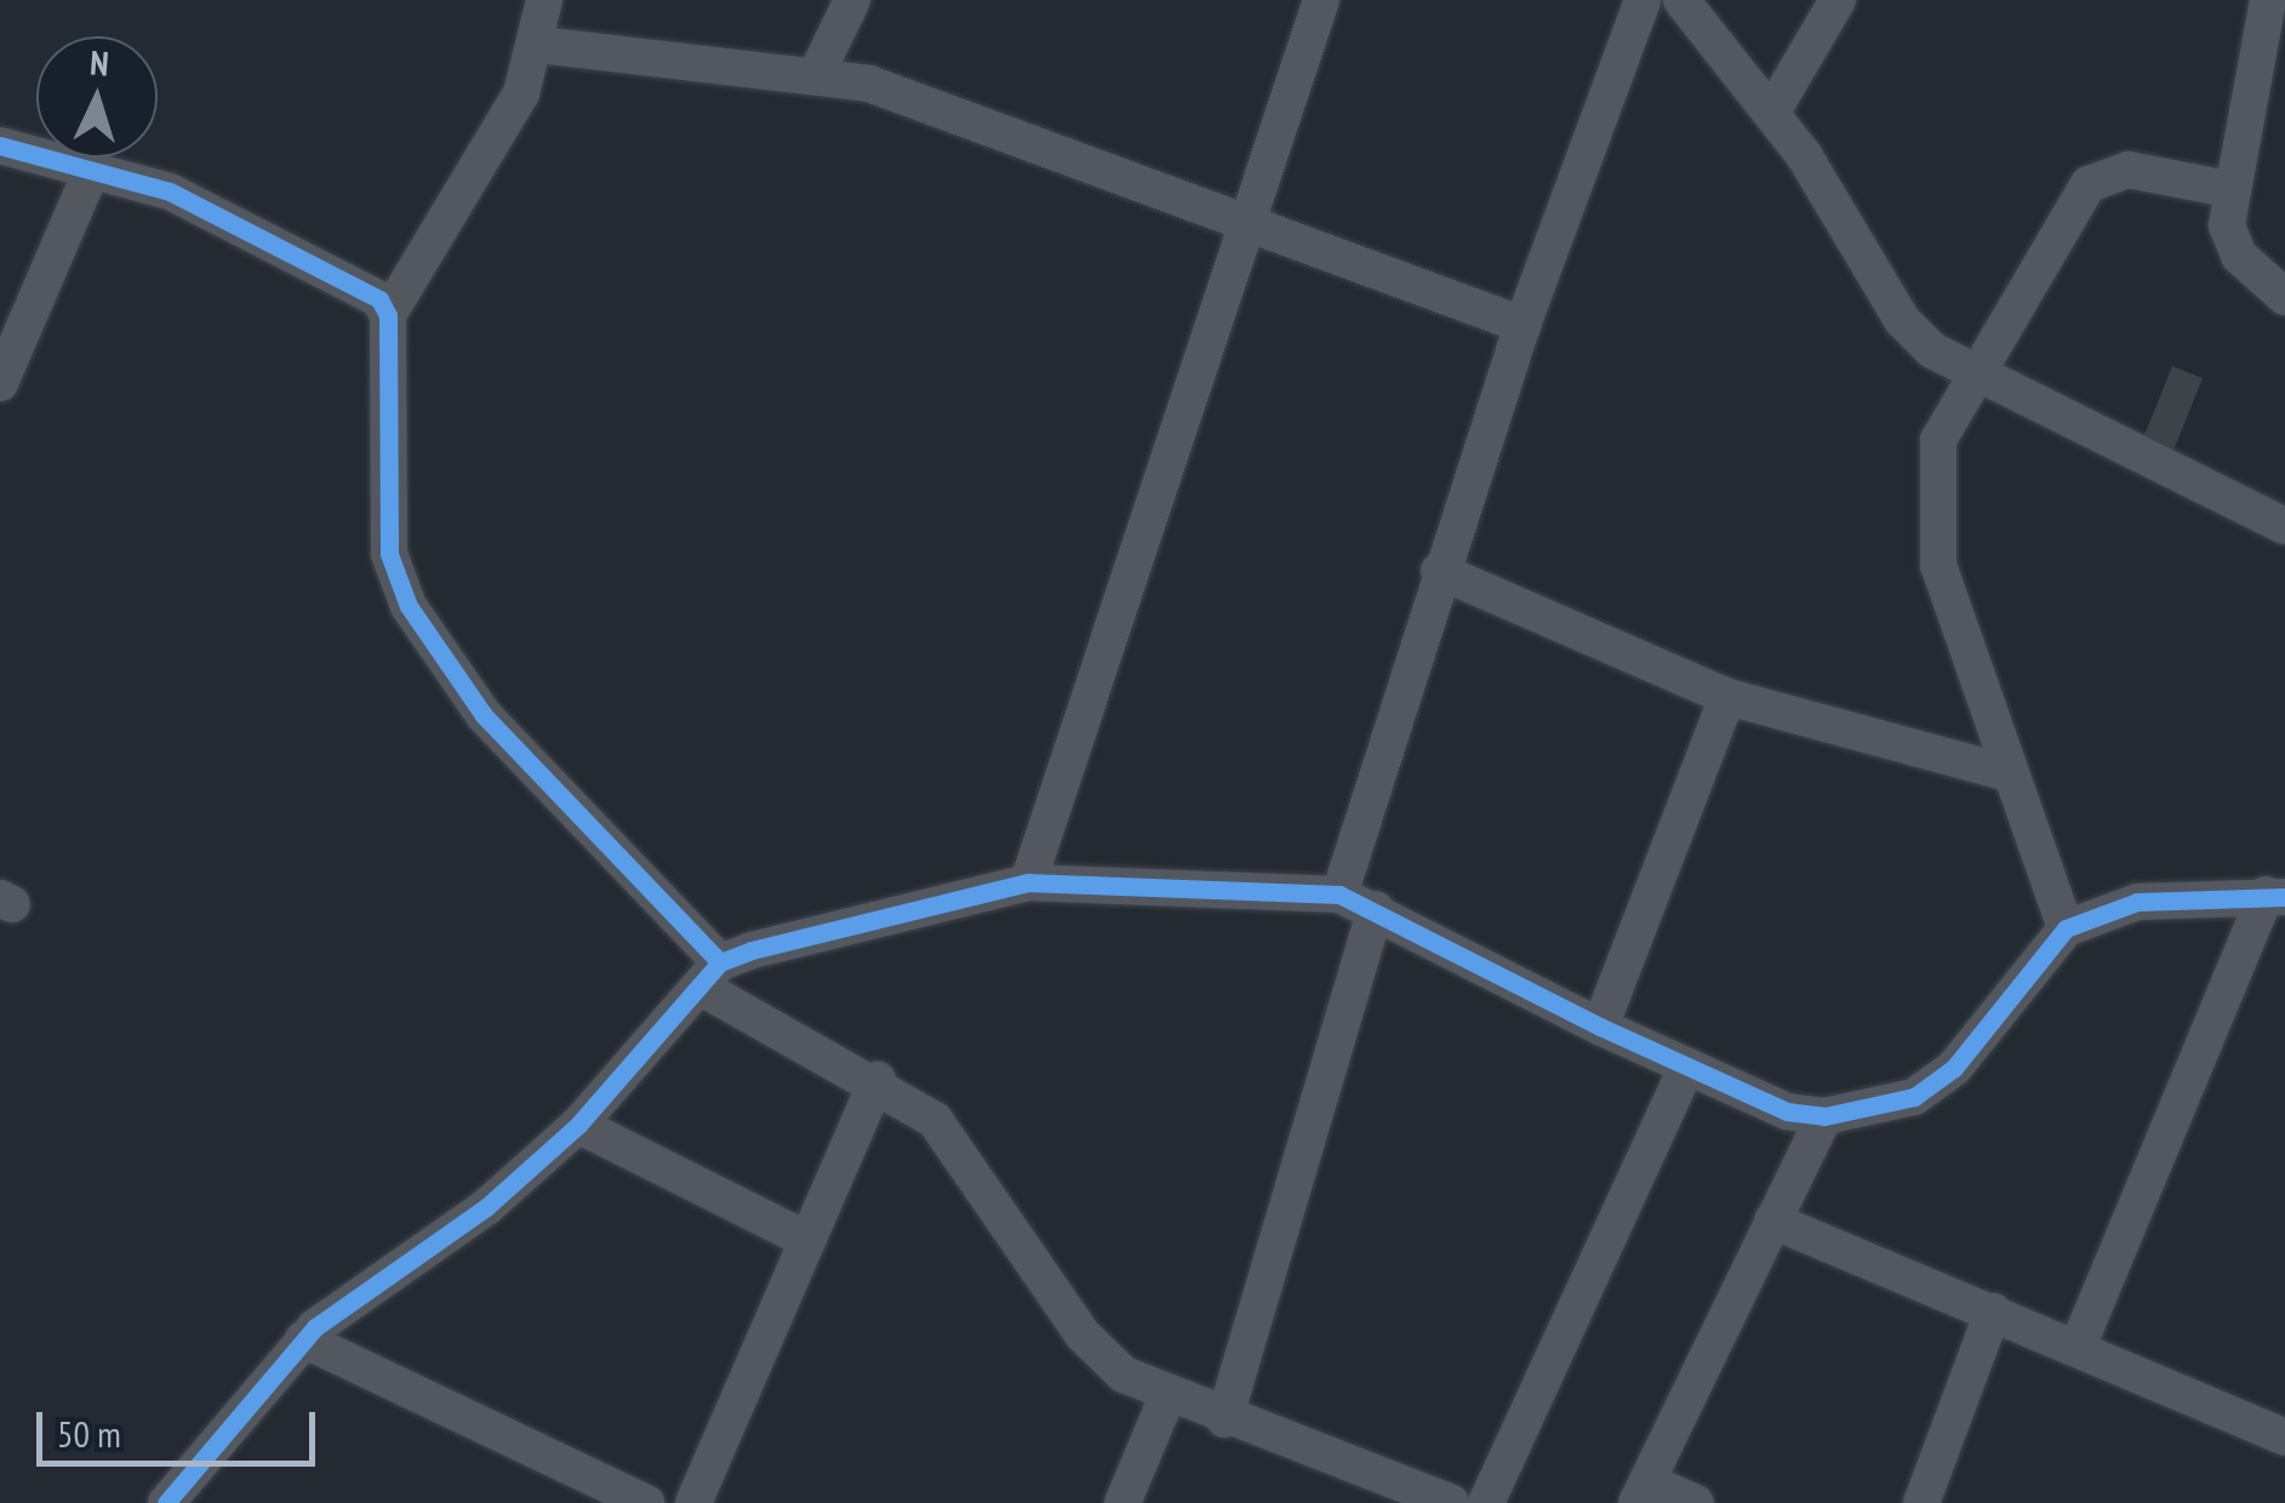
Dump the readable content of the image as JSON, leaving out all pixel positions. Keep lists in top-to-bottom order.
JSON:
{
  "scale_bar": "50 m",
  "north": "top"
}
